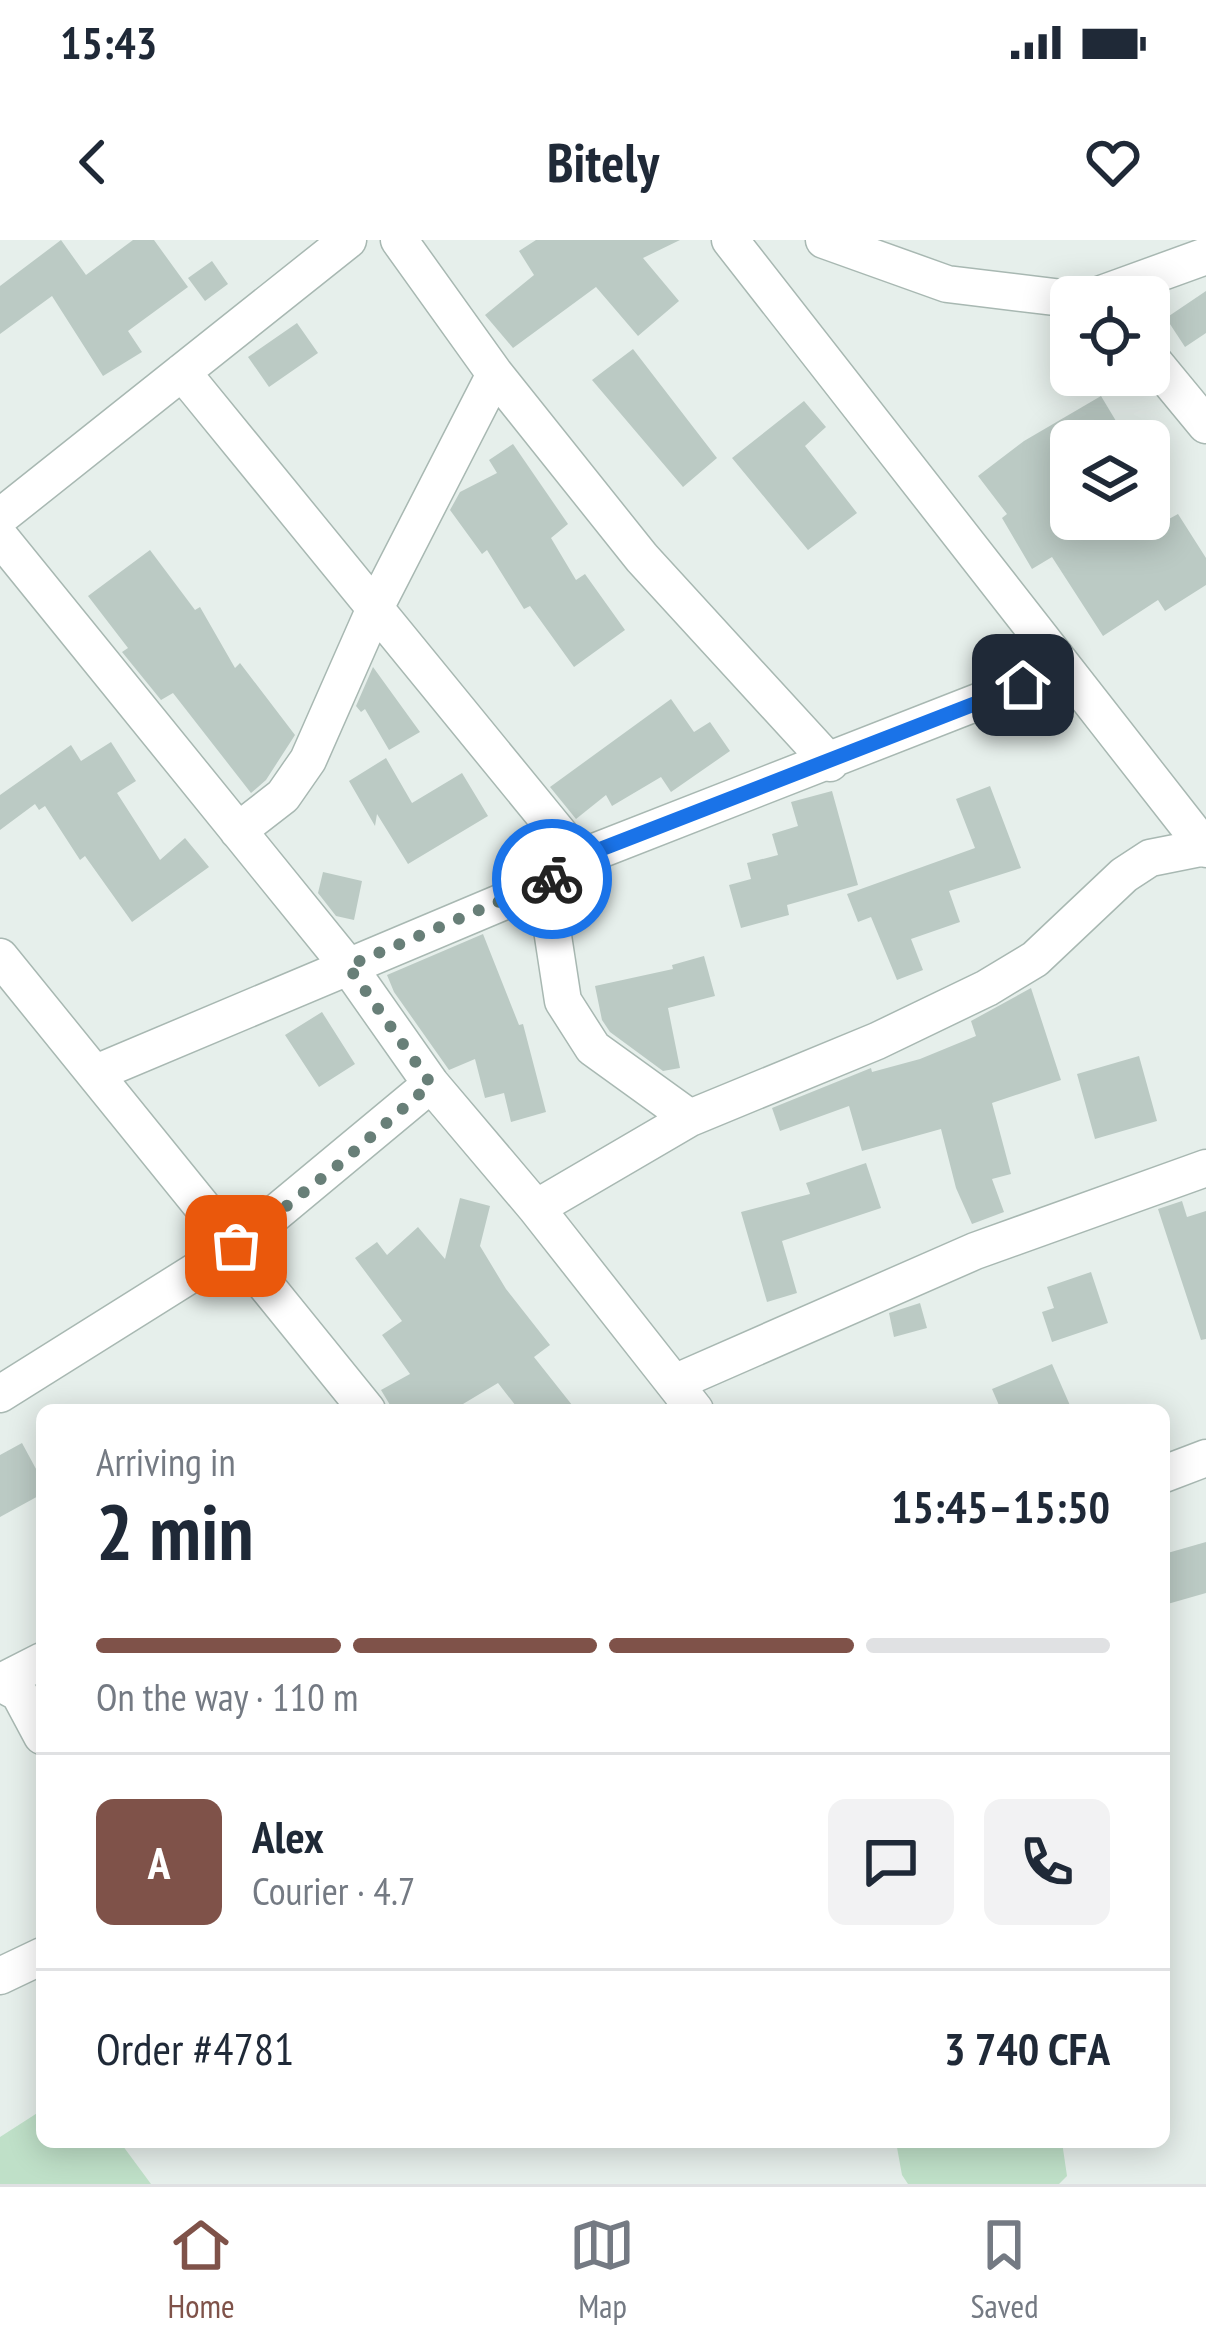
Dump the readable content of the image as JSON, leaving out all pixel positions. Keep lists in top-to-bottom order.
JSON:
{
  "page": {
    "status": "15:43",
    "header": "Bitely",
    "heading": ["2 min", "Arriving in", "15:45–15:50"],
    "panel": [
      "Alex",
      "Courier · 4.7",
      "Order #4781",
      "3 740 CFA"
    ],
    "bar": "On the way · 110 m",
    "round": "A",
    "tabs": ["Home", "Map", "Saved"]
  }
}
